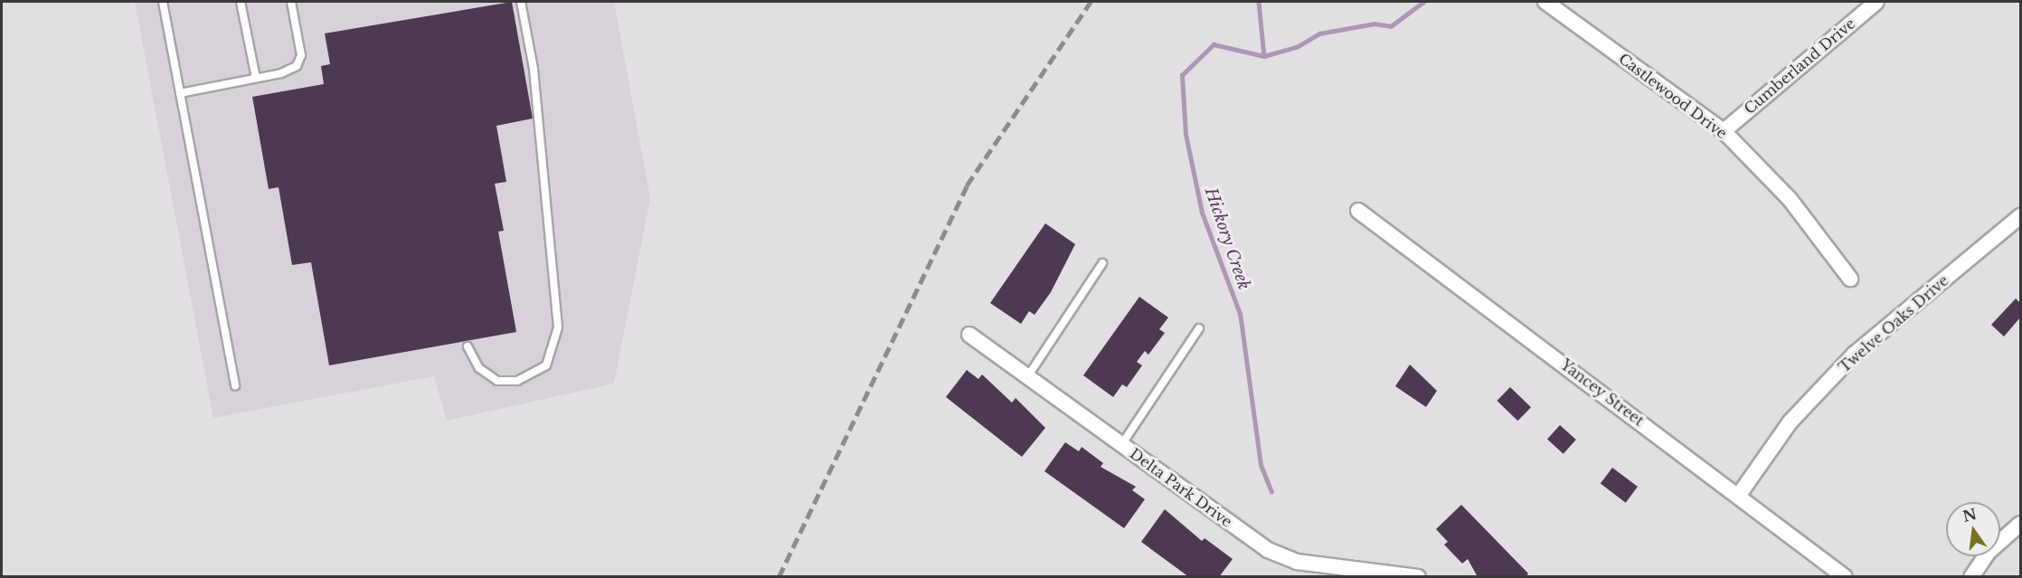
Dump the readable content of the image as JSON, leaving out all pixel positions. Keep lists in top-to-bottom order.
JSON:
{
  "streets": {
    "street": [
      "Cumberland Drive",
      "Castlewood Drive",
      "Twelve Oaks Drive",
      "Yancey Street",
      "Delta Park Drive"
    ]
  },
  "crossings": [
    ["Cumberland Drive", "Castlewood Drive"],
    ["Twelve Oaks Drive", "Yancey Street"]
  ],
  "water": ["Hickory Creek"],
  "north": "top"
}
